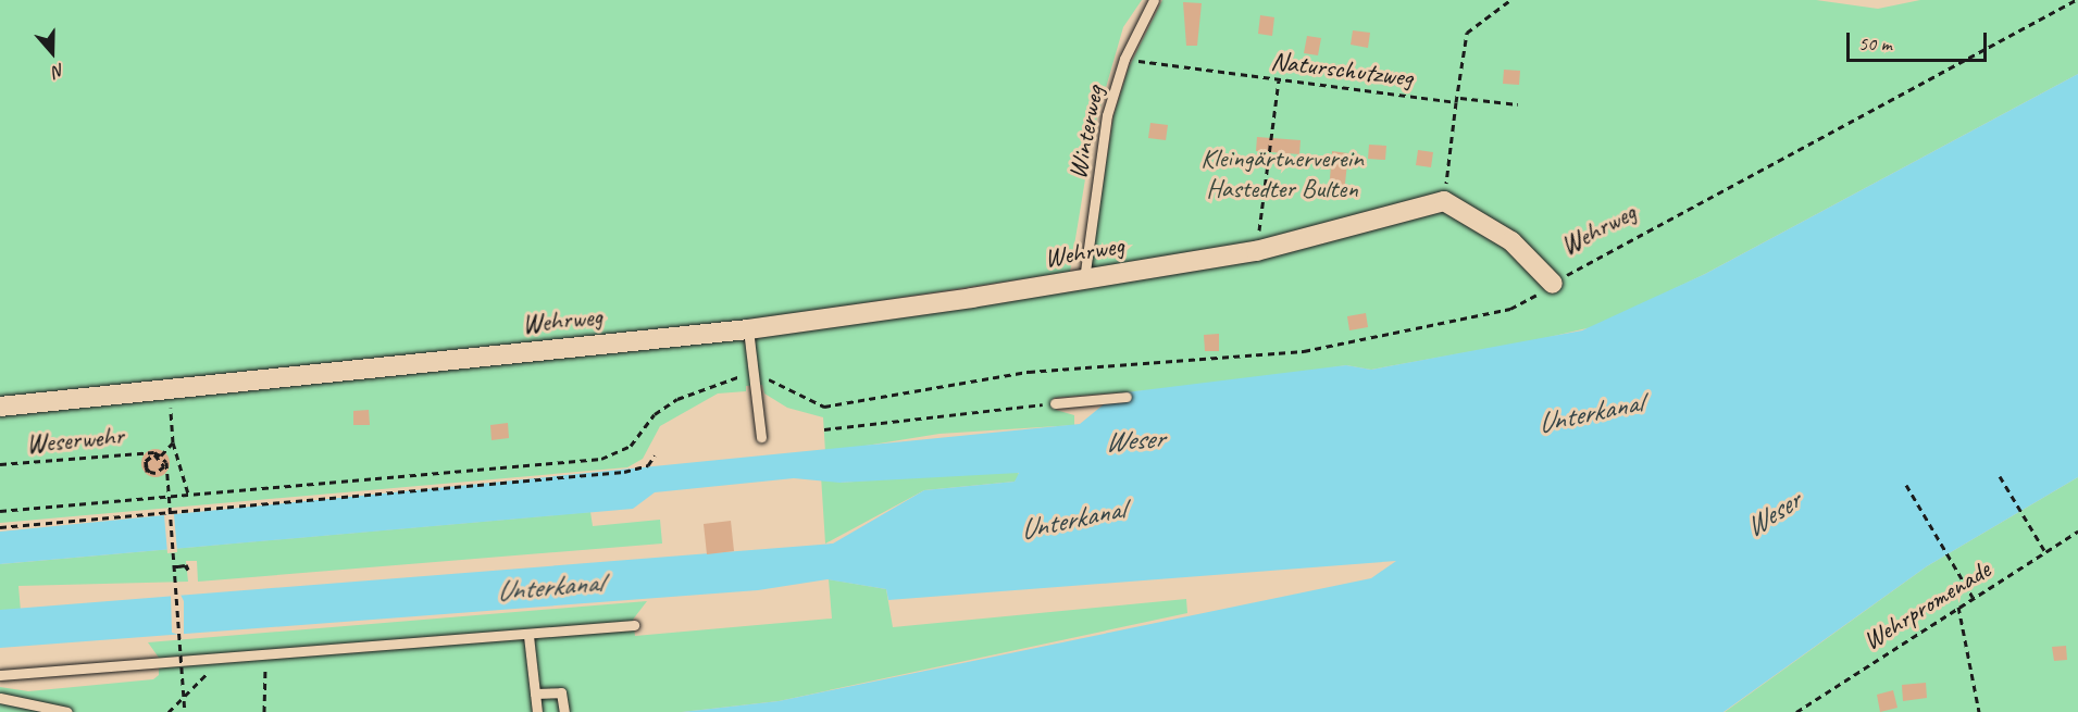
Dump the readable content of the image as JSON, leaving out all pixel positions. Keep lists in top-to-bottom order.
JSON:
{
  "streets": {
    "street": ["Wehrweg"],
    "lane": ["Winterweg"],
    "path": ["Naturschutzweg", "Weserwehr", "Wehrpromenade"]
  },
  "crossings": [
    ["Naturschutzweg", "Winterweg"],
    ["Winterweg", "Wehrweg"]
  ],
  "water": ["Unterkanal", "Weser"],
  "parks": ["Kleingärtnerverein Hastedter Bulten"],
  "scale_bar": "50 m",
  "north": "bottom"
}
